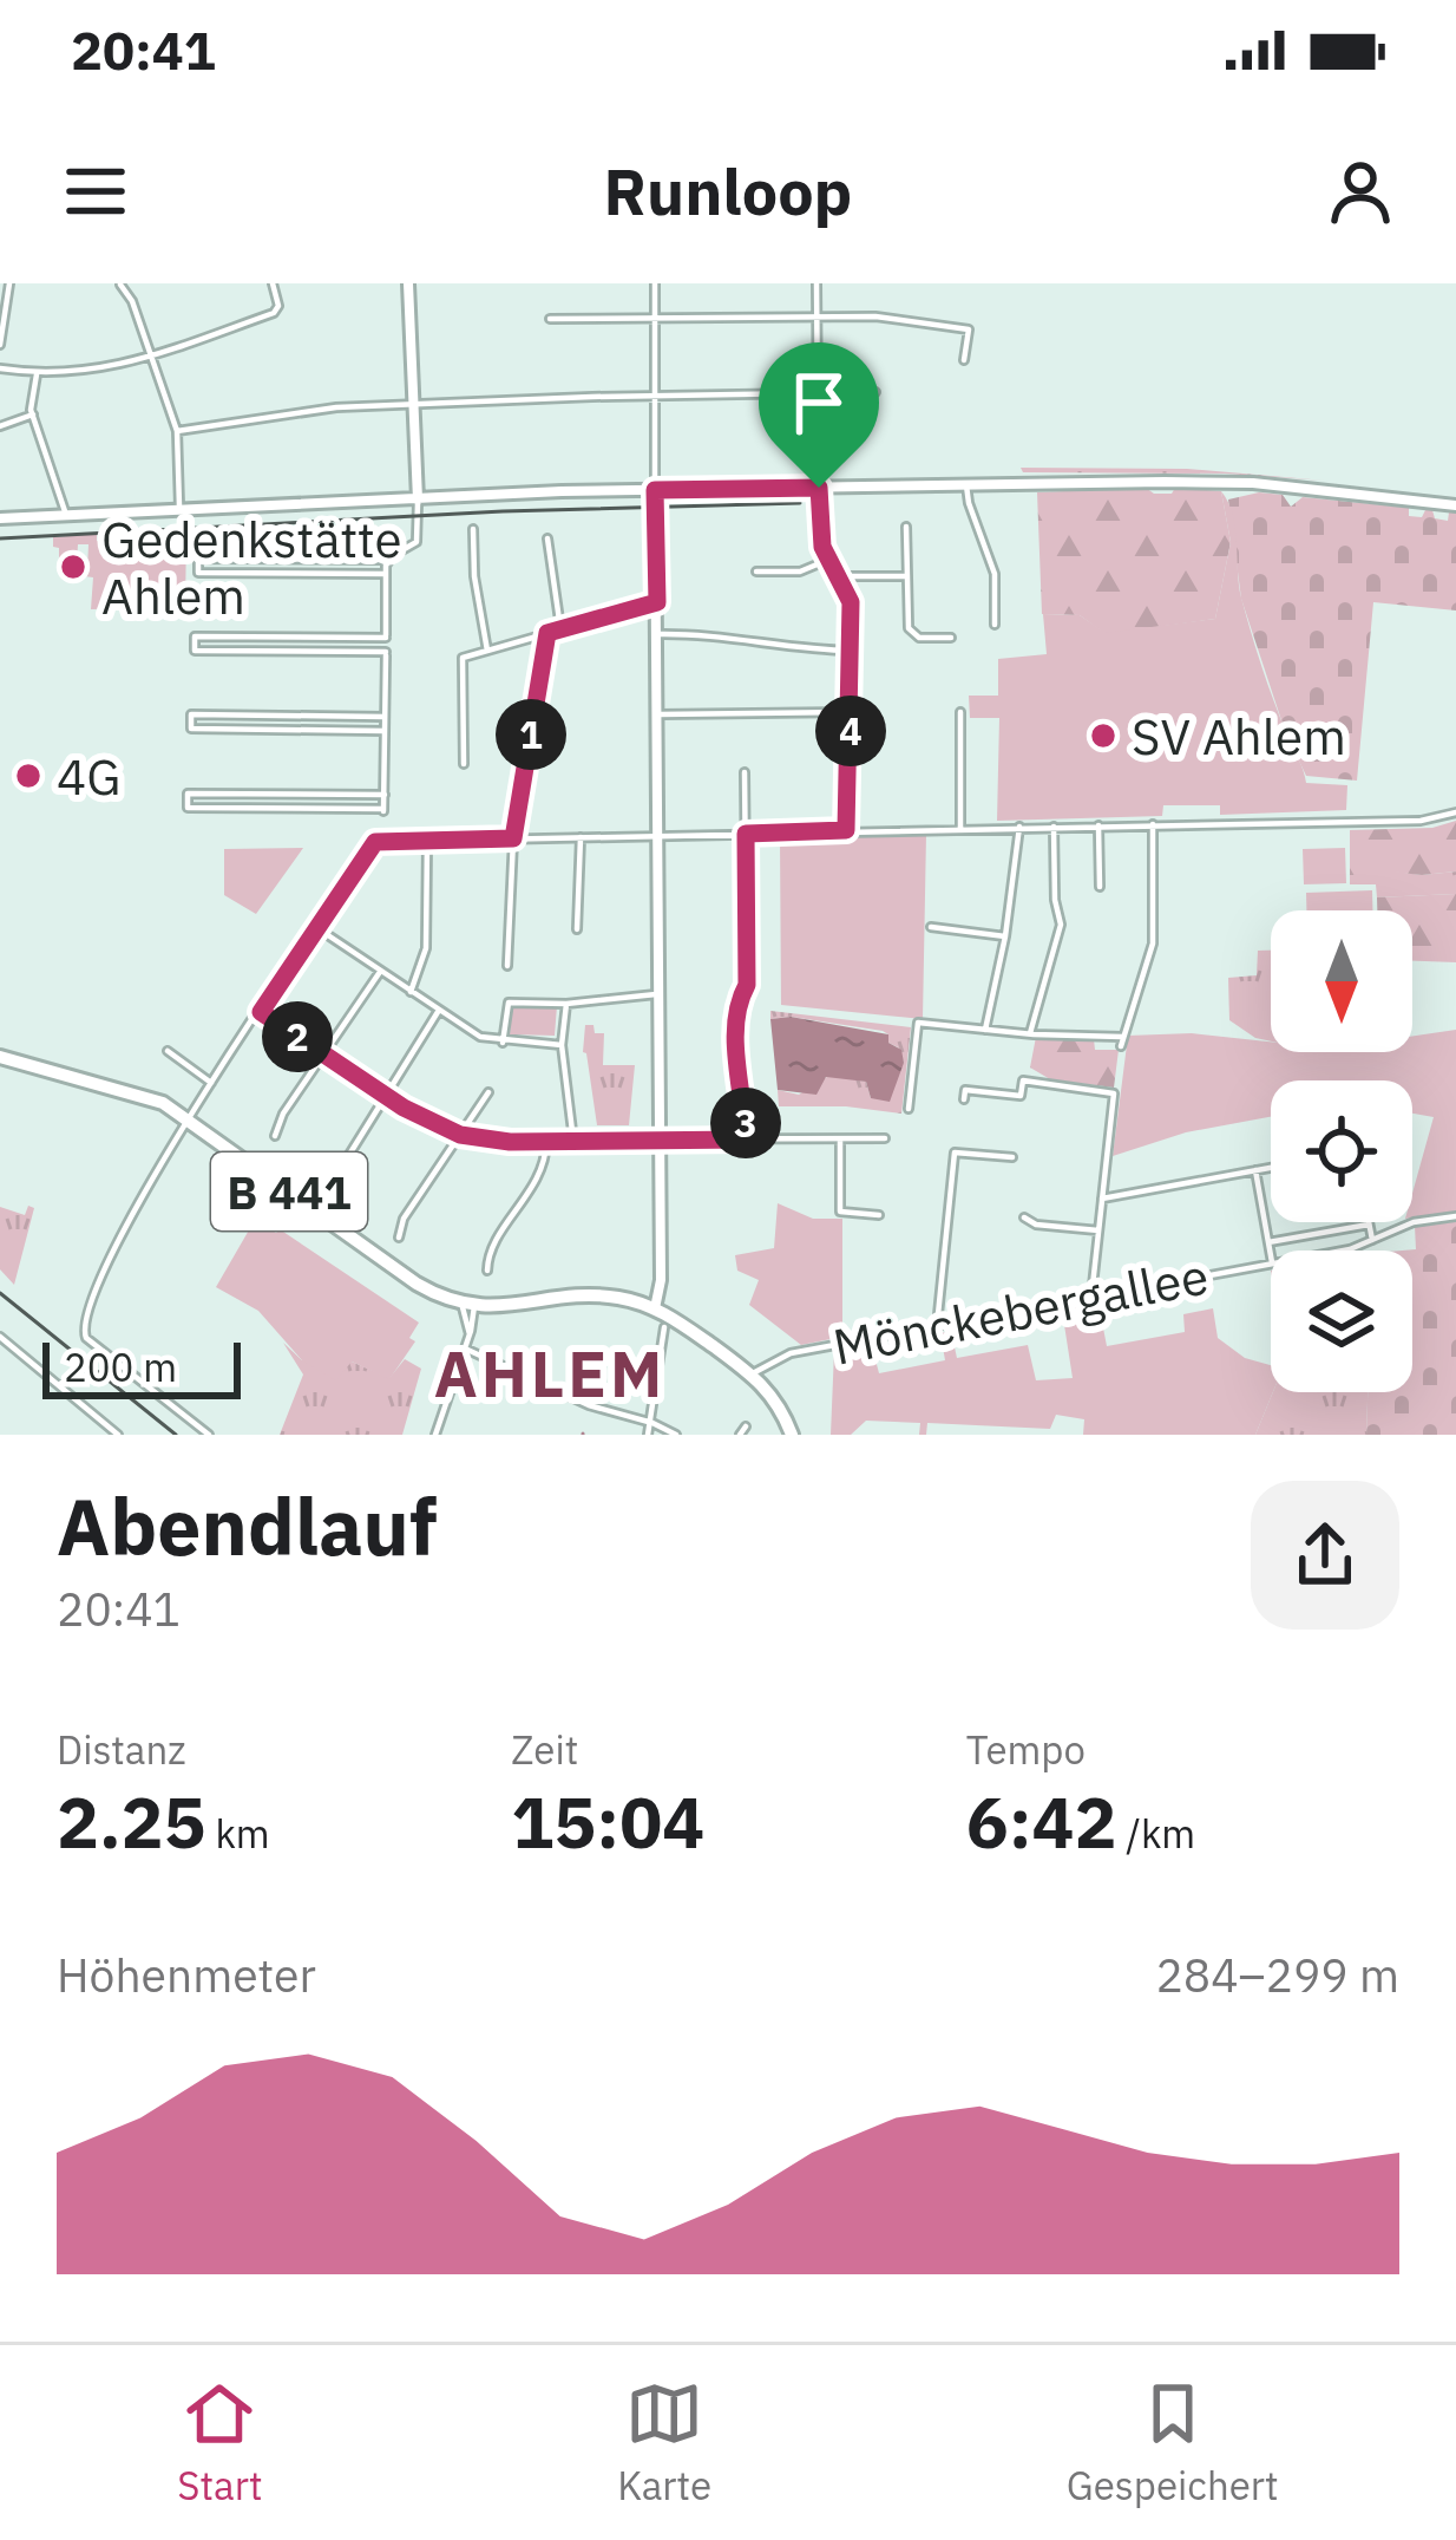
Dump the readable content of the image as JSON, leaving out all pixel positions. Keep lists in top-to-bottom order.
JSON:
{
  "streets": {
    "main road": ["B 441"],
    "street": ["Mönckebergallee"]
  },
  "districts": ["AHLEM"],
  "places": ["Gedenkstätte Ahlem", "SV Ahlem", "4G"],
  "scale_bar": "200 m",
  "north": "bottom",
  "page": {
    "status": "20:41",
    "header": "Runloop",
    "pins": [
      "4",
      "1",
      "2",
      "3"
    ],
    "scale": "200 m",
    "heading": ["Abendlauf", "20:41"],
    "stats": [
      ["Distanz", "2.25 km"],
      ["Zeit", "15:04"],
      ["Tempo", "6:42 /km"]
    ],
    "chart": ["Höhenmeter", "284–299 m"],
    "tabs": ["Start", "Karte", "Gespeichert"]
  }
}
